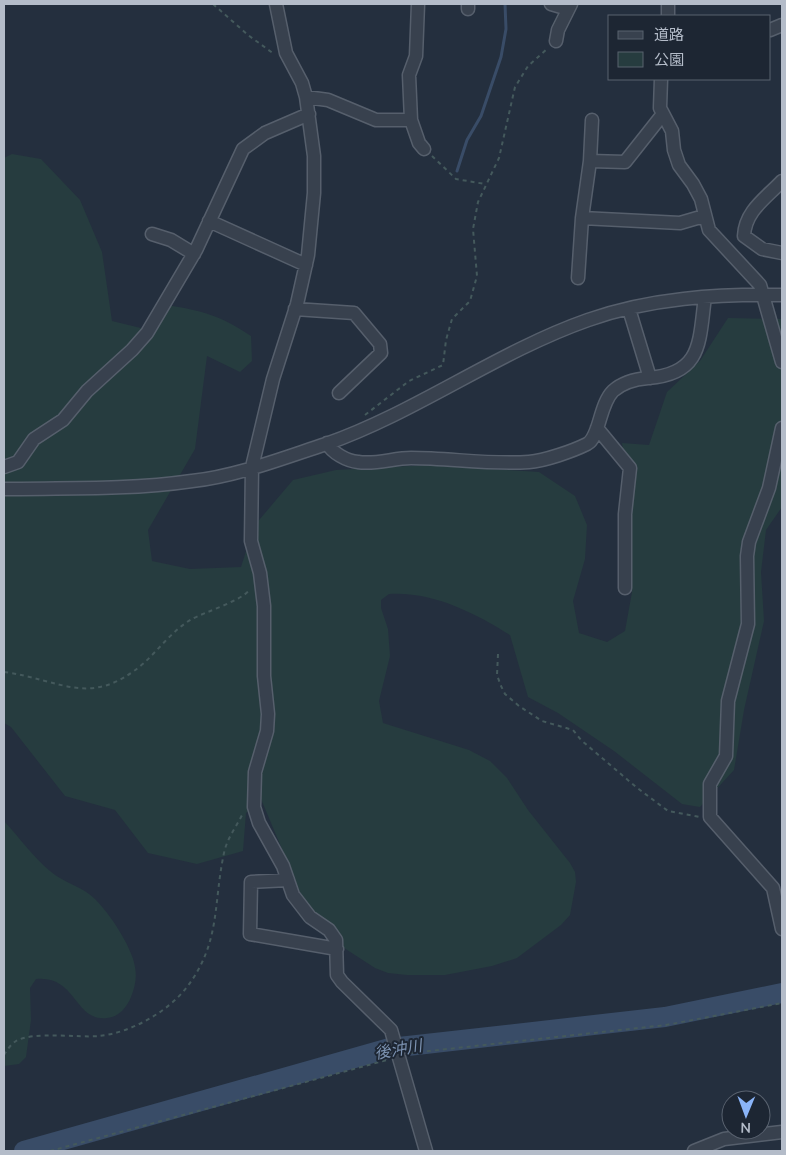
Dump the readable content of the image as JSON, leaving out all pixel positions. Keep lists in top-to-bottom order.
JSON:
{
  "water": ["後沖川"],
  "legend": ["道路", "公園"],
  "north": "bottom"
}
